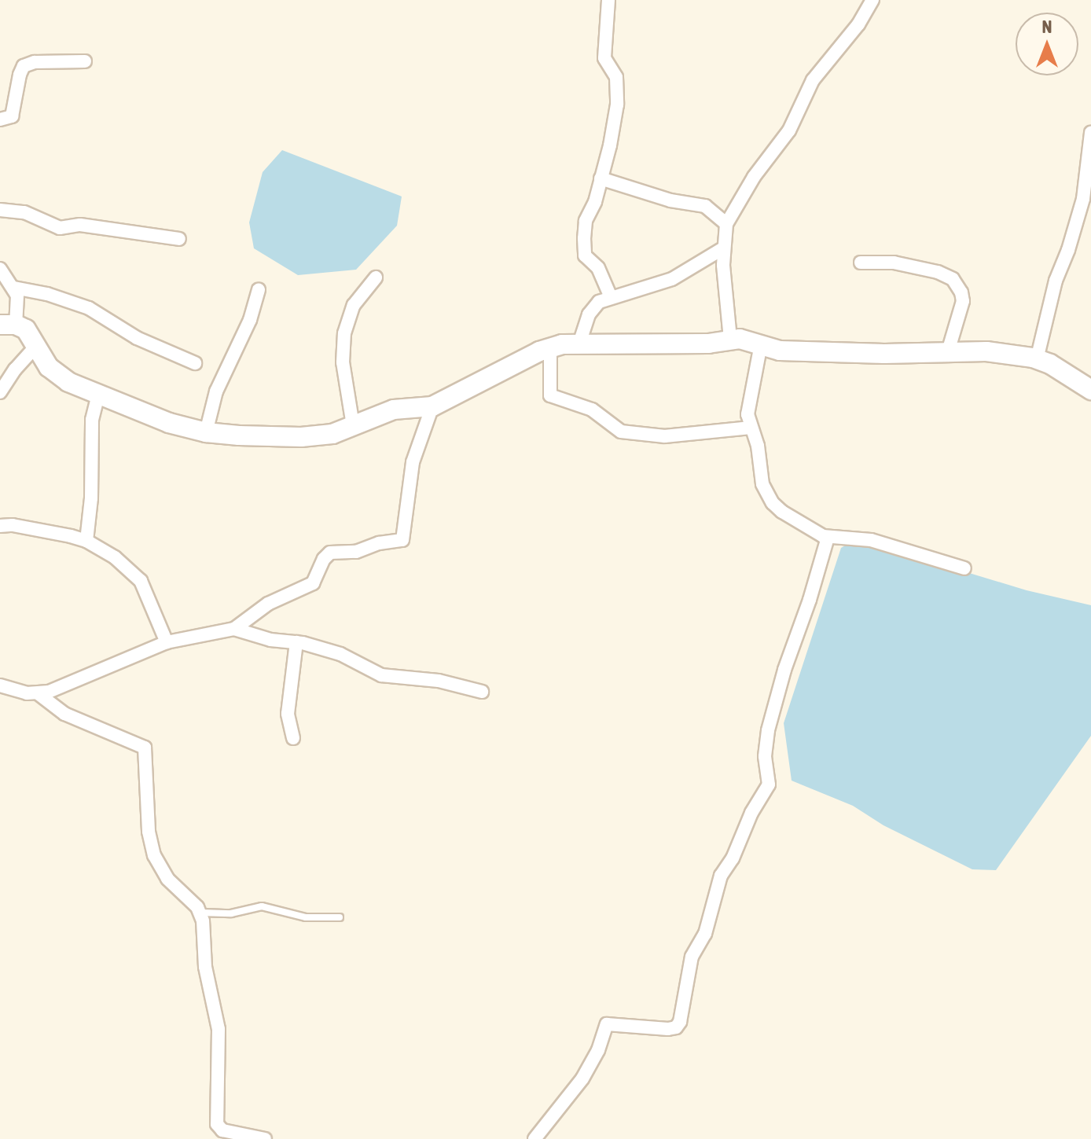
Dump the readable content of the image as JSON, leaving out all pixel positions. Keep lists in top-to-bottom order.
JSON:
{
  "north": "top"
}
